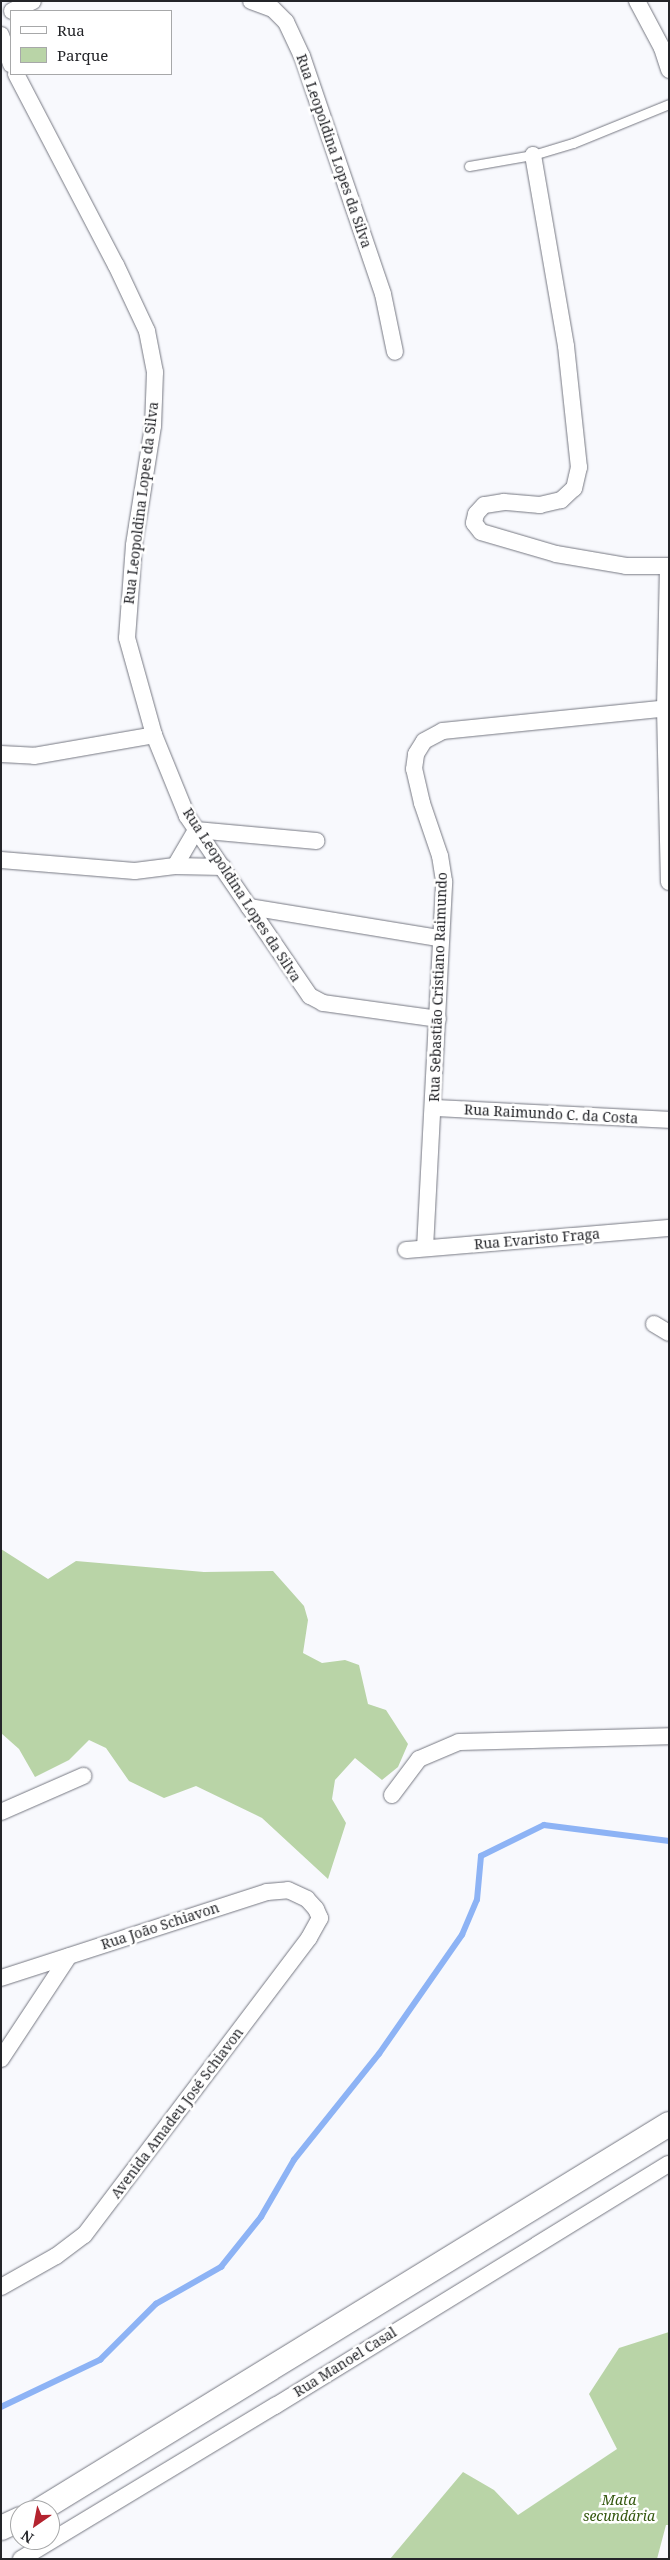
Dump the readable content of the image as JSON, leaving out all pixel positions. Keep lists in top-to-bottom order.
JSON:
{
  "streets": {
    "street": [
      "Rua Leopoldina Lopes da Silva",
      "Rua Sebastião Cristiano Raimundo",
      "Rua Raimundo C. da Costa",
      "Rua Evaristo Fraga",
      "Rua João Schiavon",
      "Avenida Amadeu José Schiavon",
      "Rua Manoel Casal"
    ]
  },
  "crossings": [
    ["Rua Leopoldina Lopes da Silva", "Rua Sebastião Cristiano Raimundo"],
    ["Rua Sebastião Cristiano Raimundo", "Rua Raimundo C. da Costa"],
    ["Rua Sebastião Cristiano Raimundo", "Rua Evaristo Fraga"],
    ["Rua João Schiavon", "Avenida Amadeu José Schiavon"]
  ],
  "parks": ["Mata secundária"],
  "legend": ["Rua", "Parque"],
  "north": "bottom left"
}
